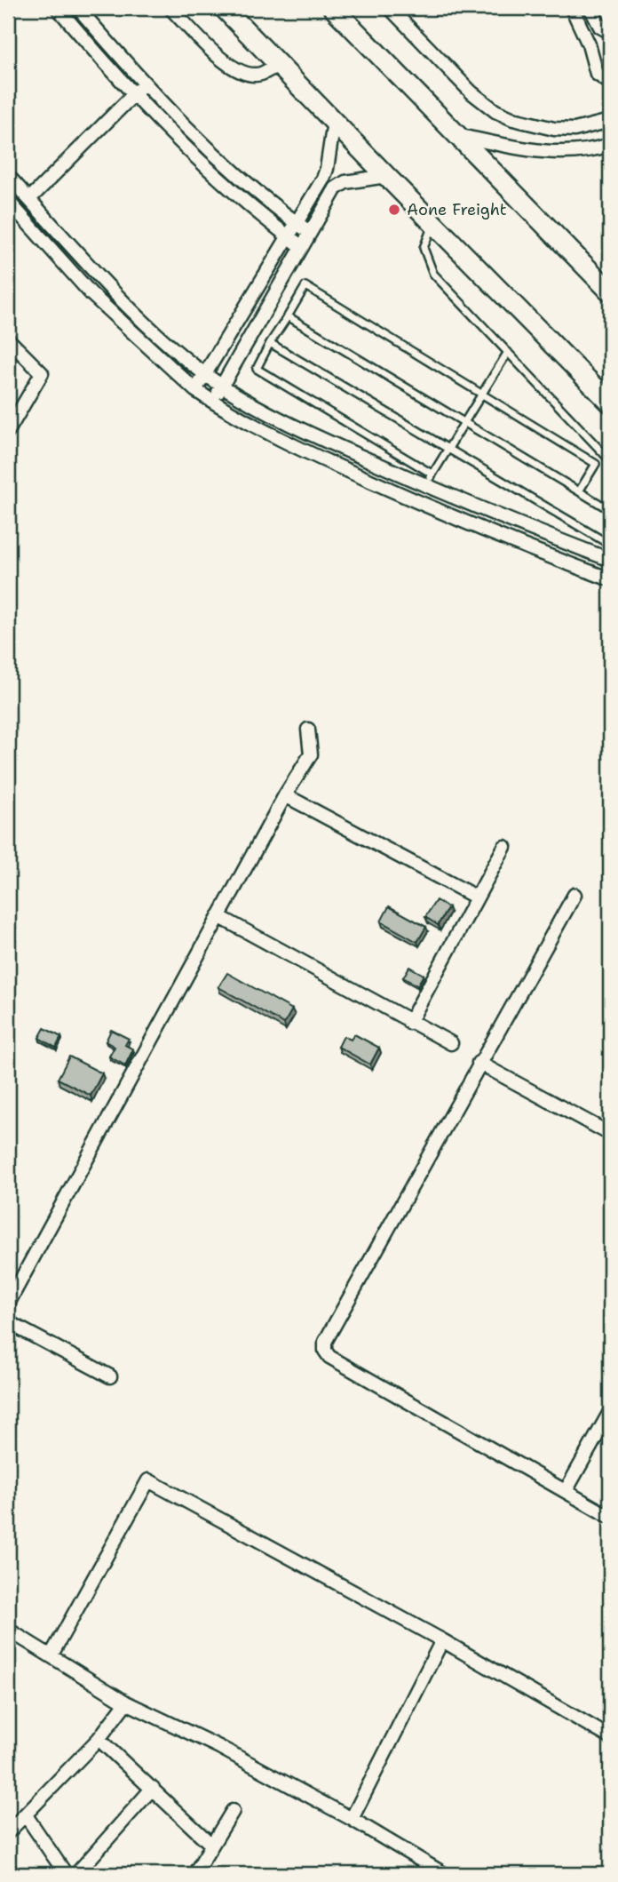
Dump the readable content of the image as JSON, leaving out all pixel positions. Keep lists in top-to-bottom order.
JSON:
{
  "places": ["Aone Freight"]
}
